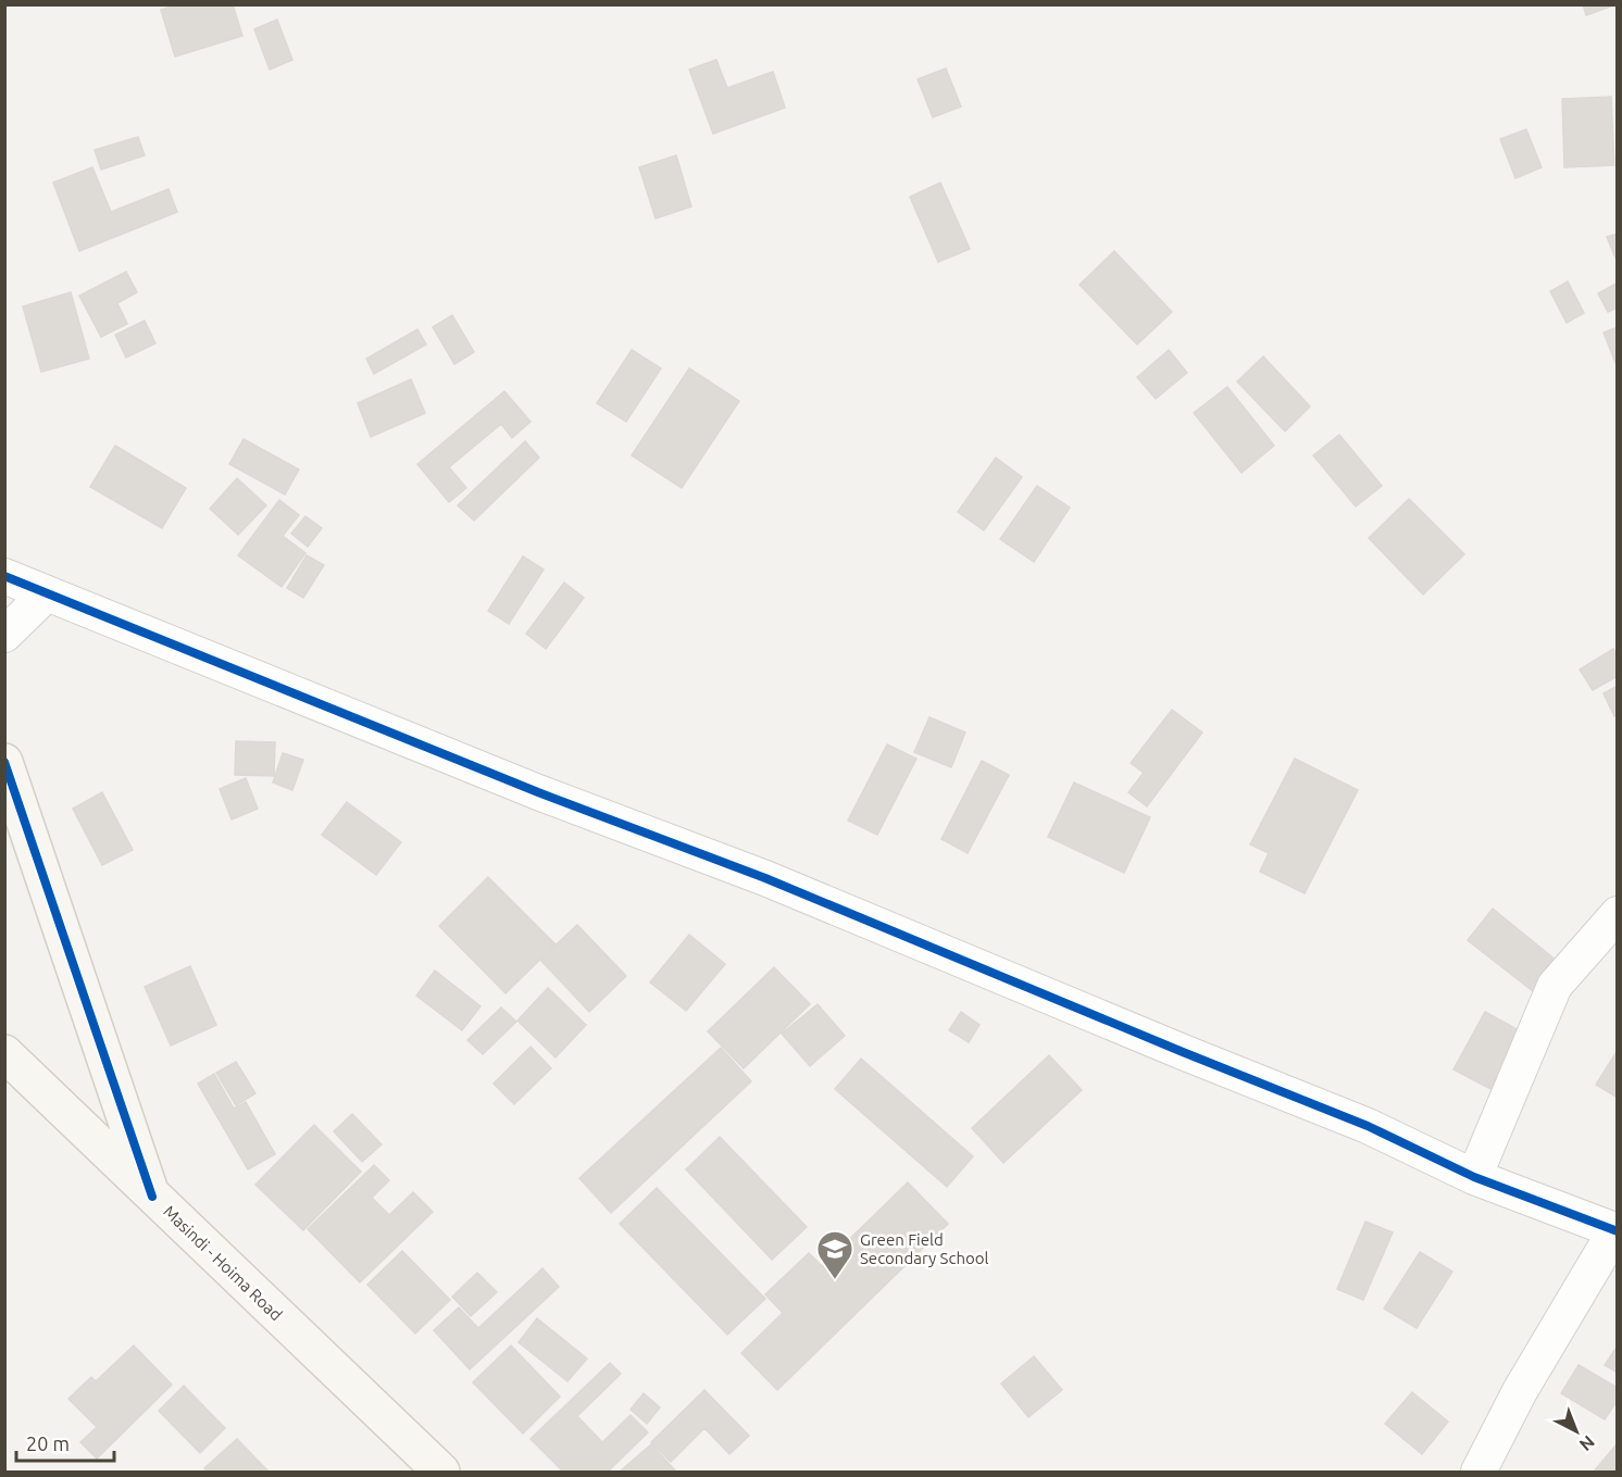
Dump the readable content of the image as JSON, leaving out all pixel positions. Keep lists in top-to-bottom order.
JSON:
{
  "streets": {
    "main road": ["Masindi - Hoima Road"]
  },
  "places": {
    "school or university": ["Green Field Secondary School"]
  },
  "scale_bar": "20 m",
  "north": "bottom right"
}
